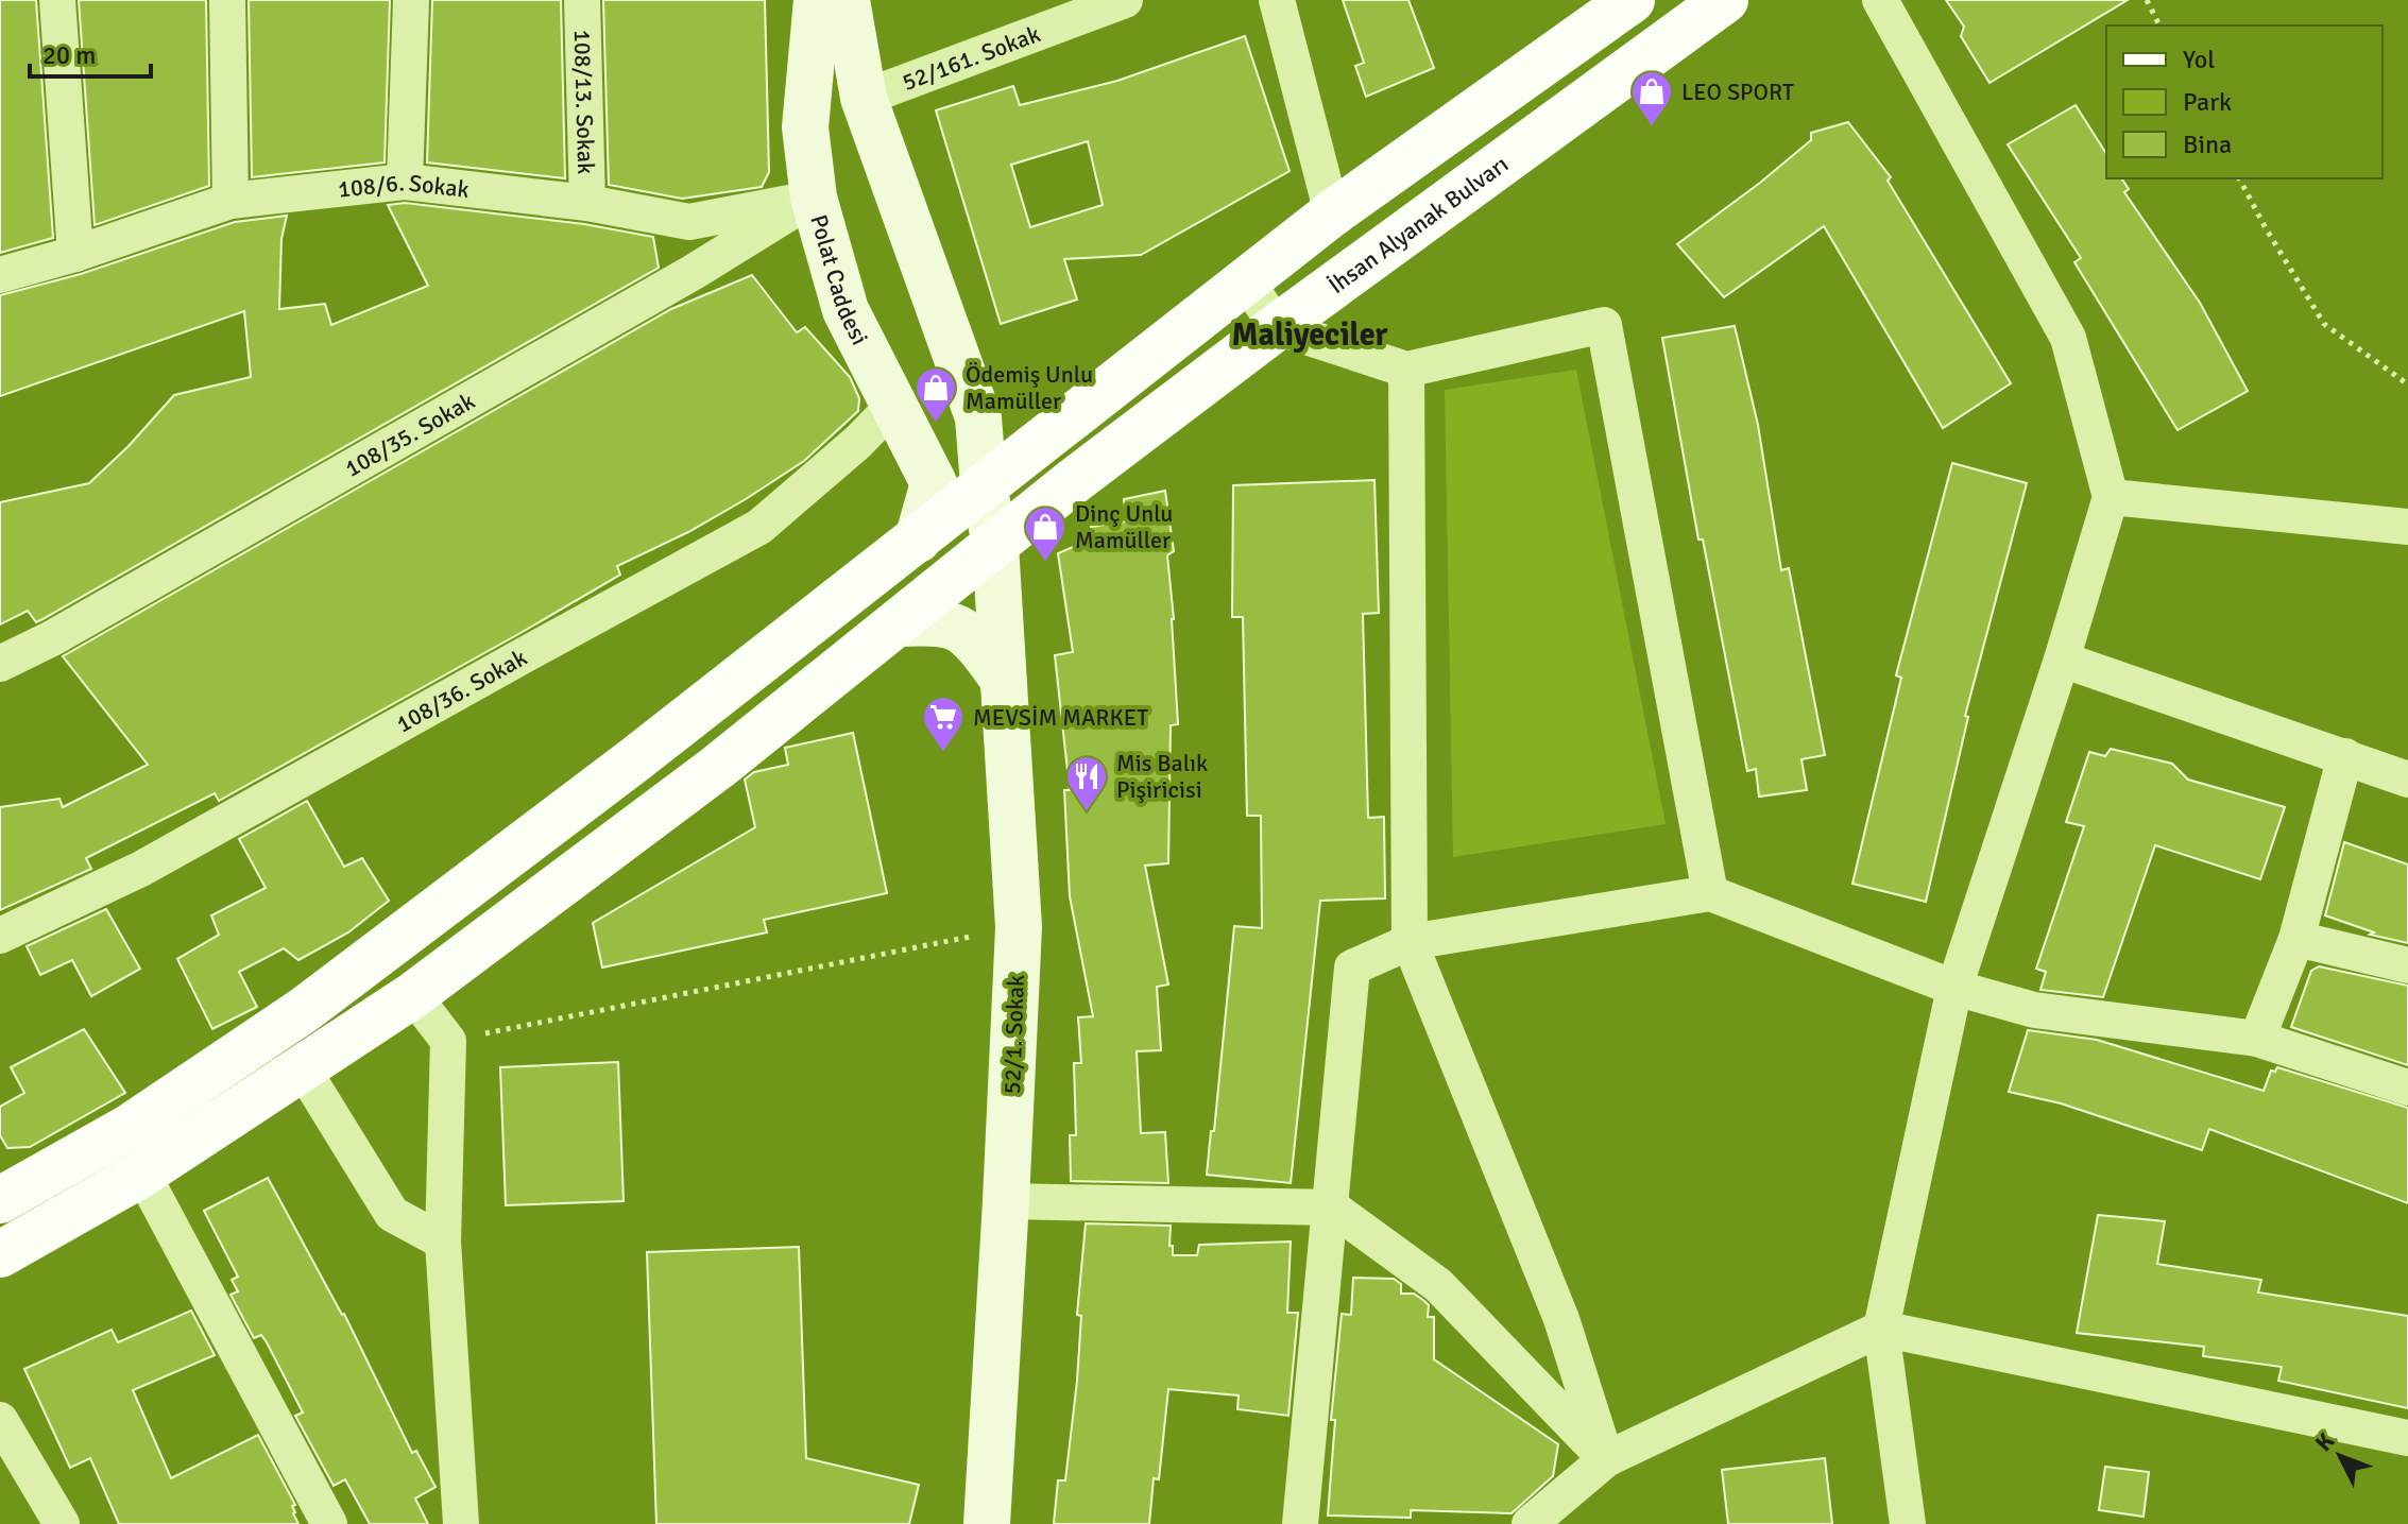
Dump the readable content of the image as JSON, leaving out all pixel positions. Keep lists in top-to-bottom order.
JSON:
{
  "streets": {
    "main road": ["İhsan Alyanak Bulvarı", "Polat Caddesi", "52/1. Sokak"],
    "street": [
      "52/161. Sokak",
      "108/13. Sokak",
      "108/6. Sokak",
      "108/35. Sokak",
      "108/36. Sokak"
    ]
  },
  "crossings": [
    ["108/13. Sokak", "108/6. Sokak"],
    ["108/6. Sokak", "Polat Caddesi"],
    ["108/6. Sokak", "108/35. Sokak"],
    ["İhsan Alyanak Bulvarı", "Polat Caddesi"],
    ["İhsan Alyanak Bulvarı", "52/1. Sokak"],
    ["Polat Caddesi", "108/35. Sokak"],
    ["Polat Caddesi", "108/36. Sokak"],
    ["Polat Caddesi", "52/1. Sokak"]
  ],
  "districts": ["Maliyeciler"],
  "places": {
    "shop": ["LEO SPORT", "Ödemiş Unlu Mamüller", "Dinç Unlu Mamüller"],
    "supermarket": ["MEVSİM MARKET"],
    "restaurant": ["Mis Balık Pişiricisi"]
  },
  "legend": ["Yol", "Park", "Bina"],
  "scale_bar": "20 m",
  "north": "top left"
}
